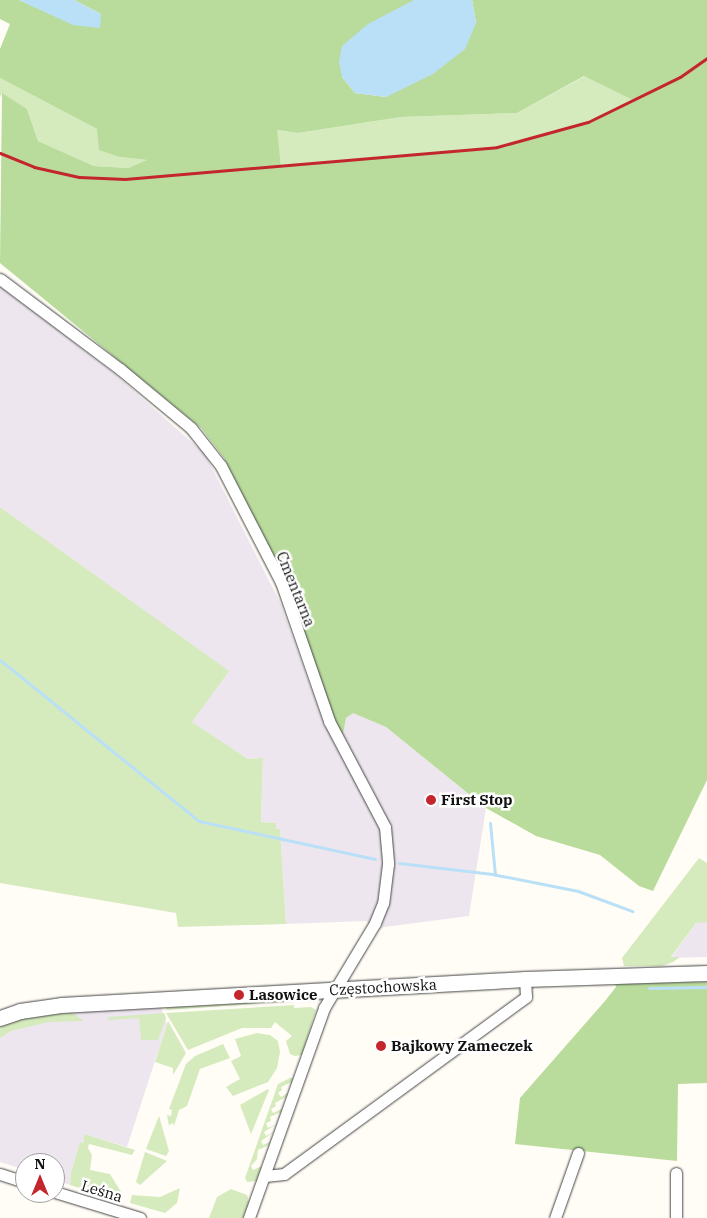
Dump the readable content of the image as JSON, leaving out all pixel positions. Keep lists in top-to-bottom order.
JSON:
{
  "streets": {
    "street": ["Cmentarna", "Częstochowska", "Leśna"]
  },
  "crossings": [
    ["Cmentarna", "Częstochowska"]
  ],
  "places": ["First Stop", "Lasowice", "Bajkowy Zameczek"],
  "north": "top"
}
